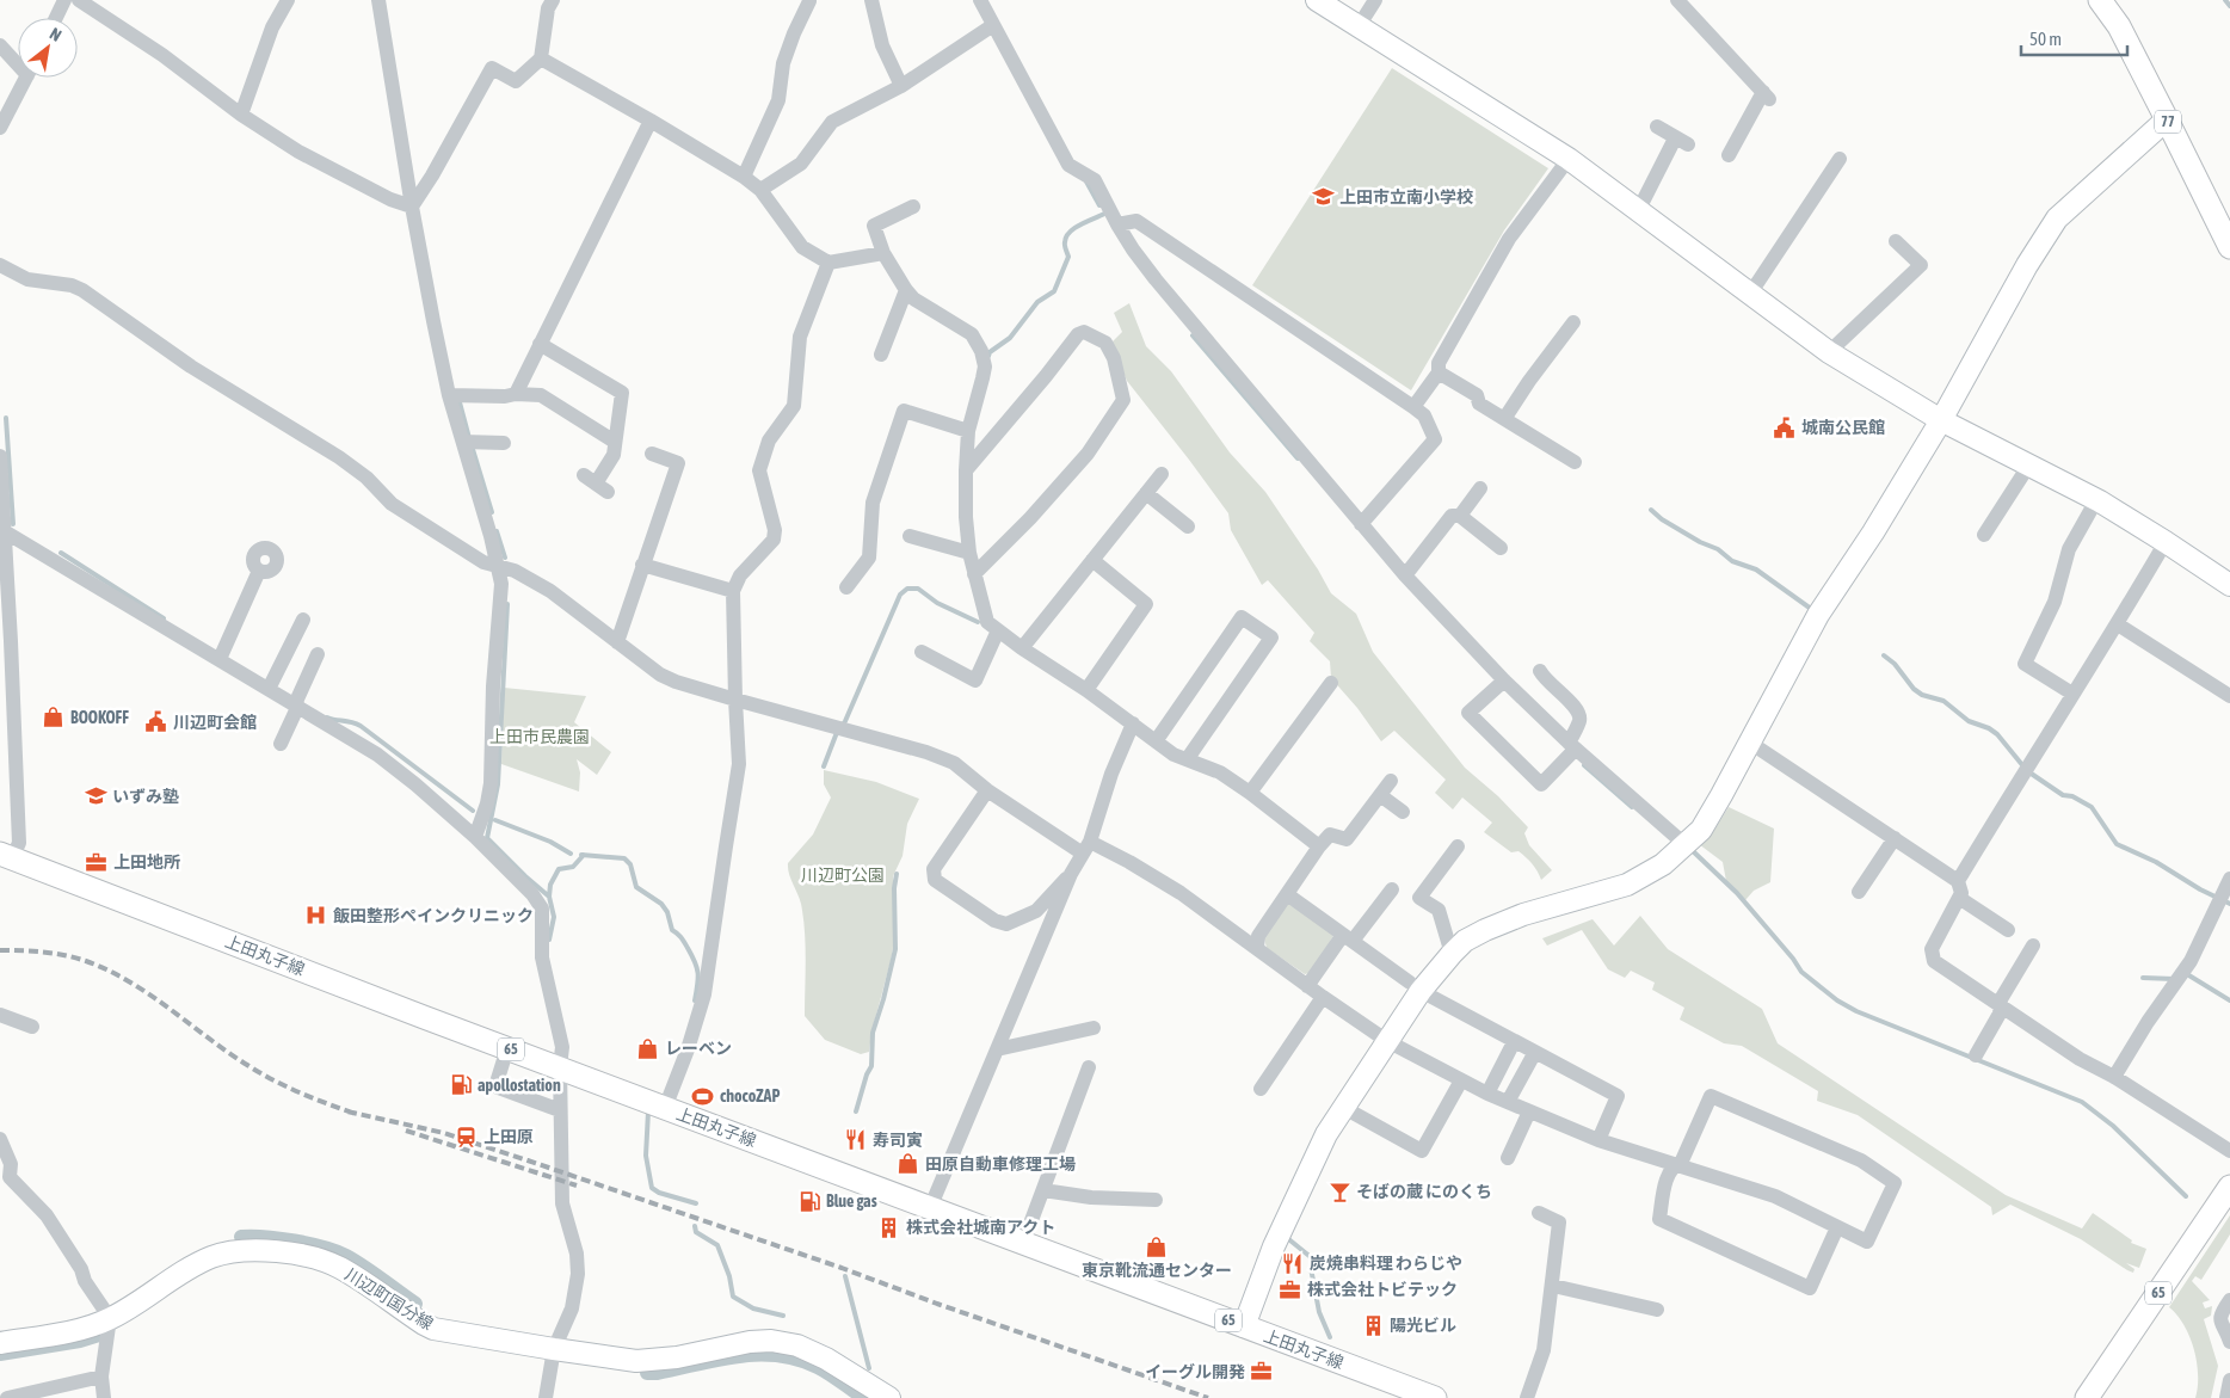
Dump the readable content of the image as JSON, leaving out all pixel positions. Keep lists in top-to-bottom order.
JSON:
{
  "streets": {
    "main road": ["77", "上田丸子線", "65"],
    "street": ["川辺町国分線"]
  },
  "parks": ["上田市民農園", "川辺町公園"],
  "places": {
    "school or university": ["上田市立南小学校", "いずみ塾"],
    "public building": ["城南公民館", "川辺町会館"],
    "shop": [
      "BOOKOFF",
      "レーベン",
      "田原自動車修理工場",
      "東京靴流通センター"
    ],
    "office": ["上田地所", "株式会社トビテック", "イーグル開発"],
    "hospital": ["飯田整形ペインクリニック"],
    "fuel station": ["apollostation", "Blue gas"],
    "sports": ["chocoZAP"],
    "station": ["上田原"],
    "restaurant": ["寿司寅", "炭焼串料理 わらじや"],
    "bar": ["そばの蔵 にのくち"],
    "building": ["株式会社城南アクト", "陽光ビル"]
  },
  "scale_bar": "50 m",
  "north": "top right"
}
